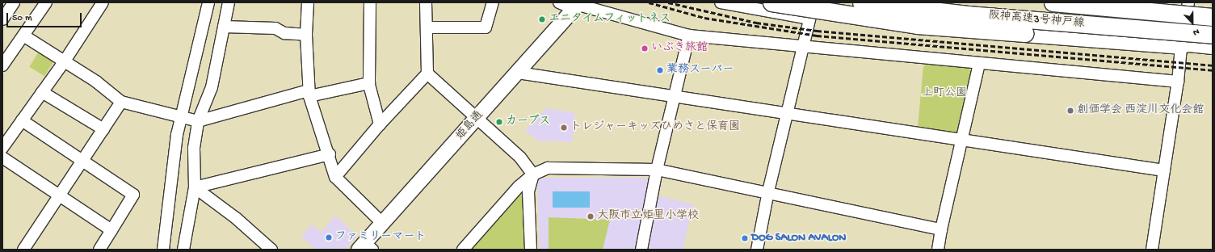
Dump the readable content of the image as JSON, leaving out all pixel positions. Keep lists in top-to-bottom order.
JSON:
{
  "streets": {
    "highway": ["阪神高速3号神戸線"],
    "main road": ["姫島通"]
  },
  "parks": ["上町公園"],
  "places": [
    "エニタイムフィットネス",
    "いぶき旅館",
    "業務スーパー",
    "創価学会 西淀川文化会館",
    "カーブス",
    "トレジャーキッズひめさと保育園",
    "大阪市立姫里小学校",
    "ファミリーマート",
    "DOG SALON AVALON"
  ],
  "scale_bar": "50 m",
  "north": "bottom"
}
